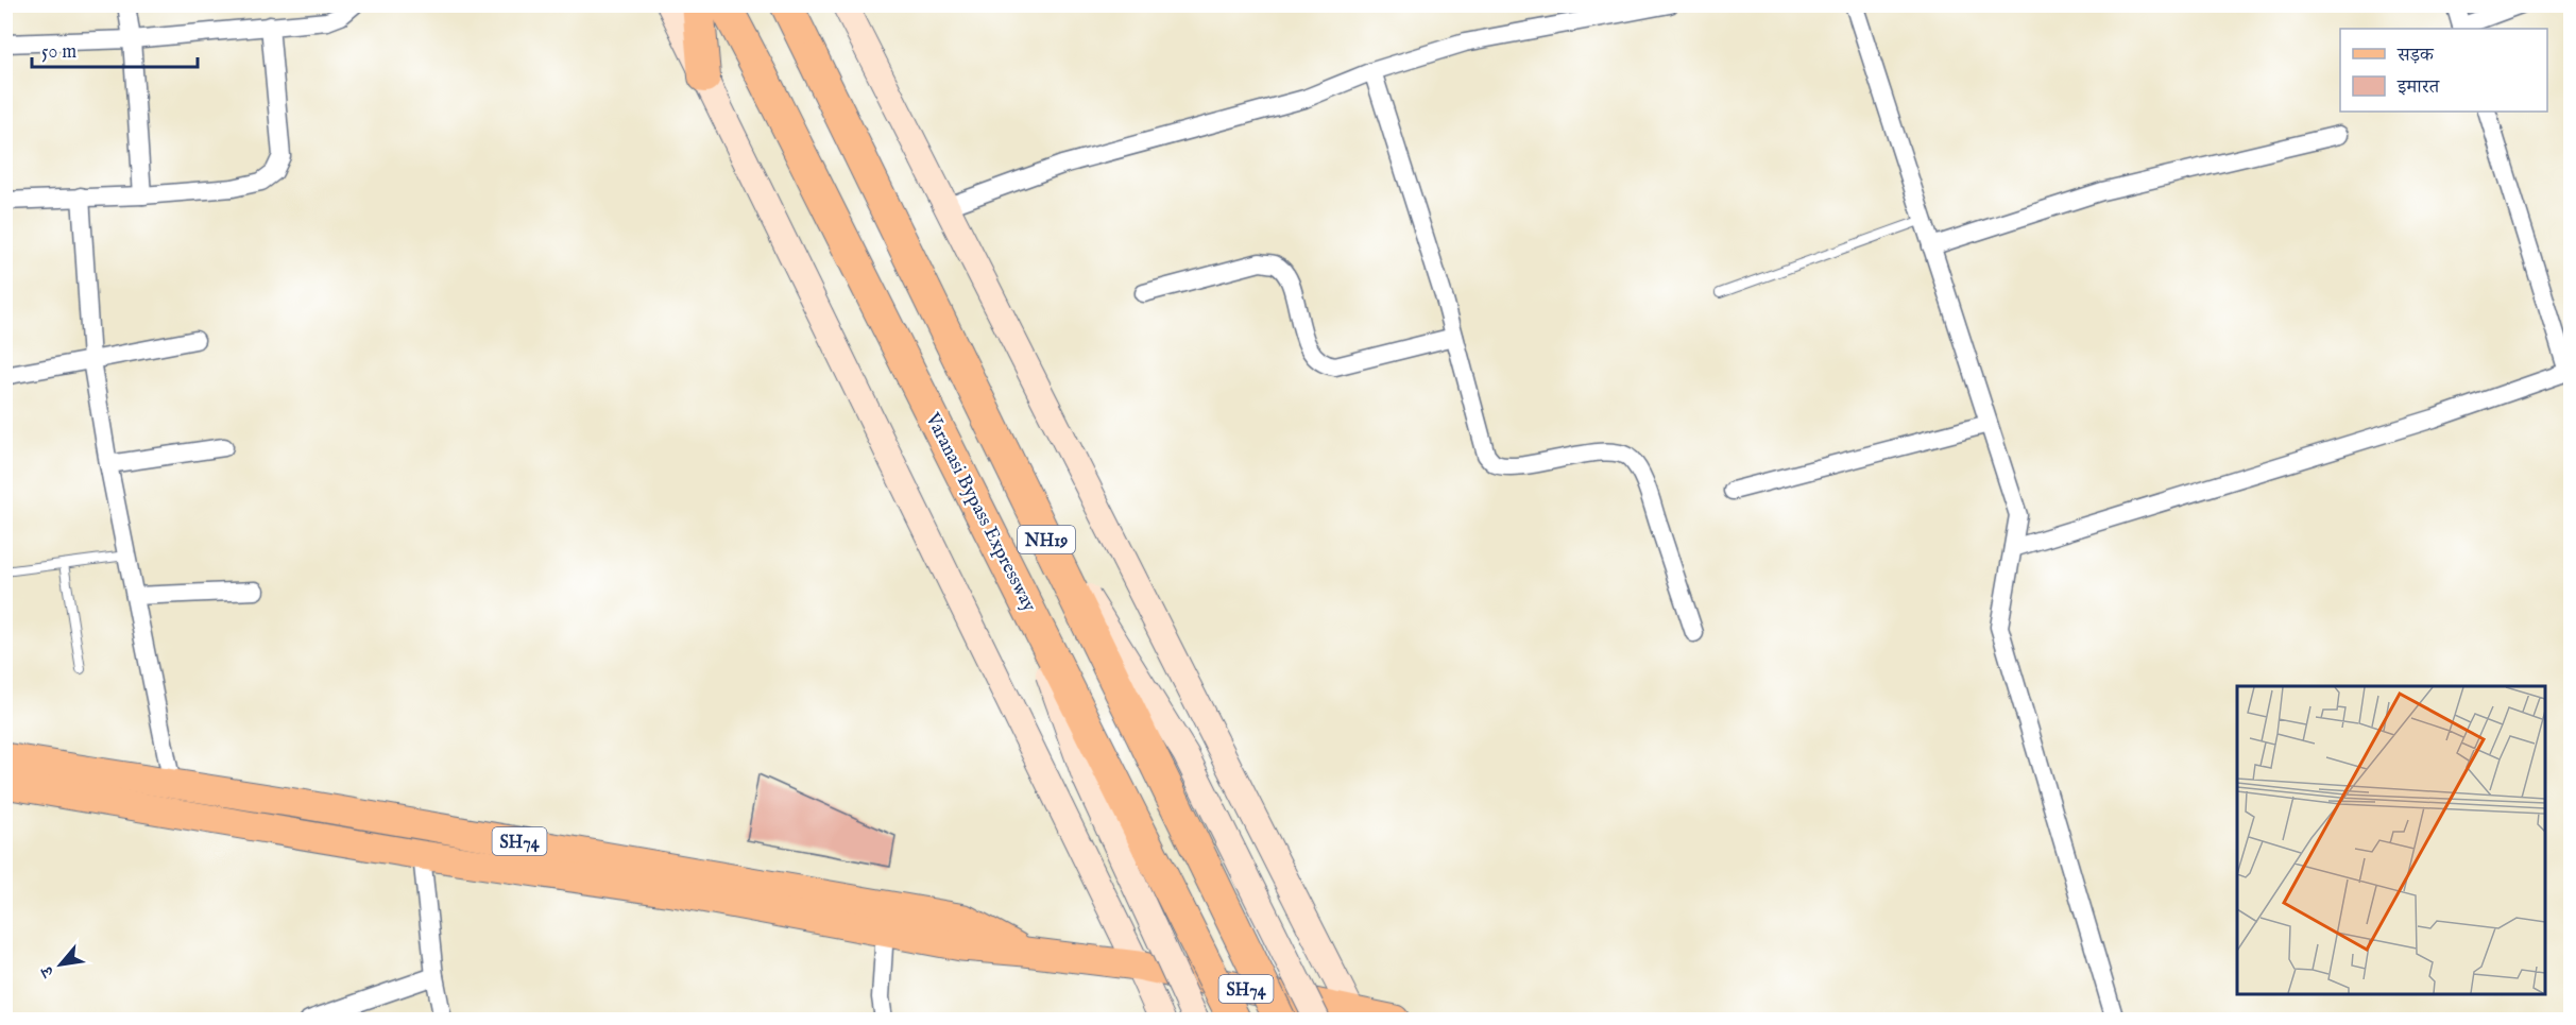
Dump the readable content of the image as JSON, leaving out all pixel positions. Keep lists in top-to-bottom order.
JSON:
{
  "streets": {
    "highway": ["Varanasi Bypass Expressway", "NH19"],
    "main road": ["SH74"]
  },
  "legend": ["सड़क", "इमारत"],
  "scale_bar": "50 m",
  "north": "bottom left"
}
